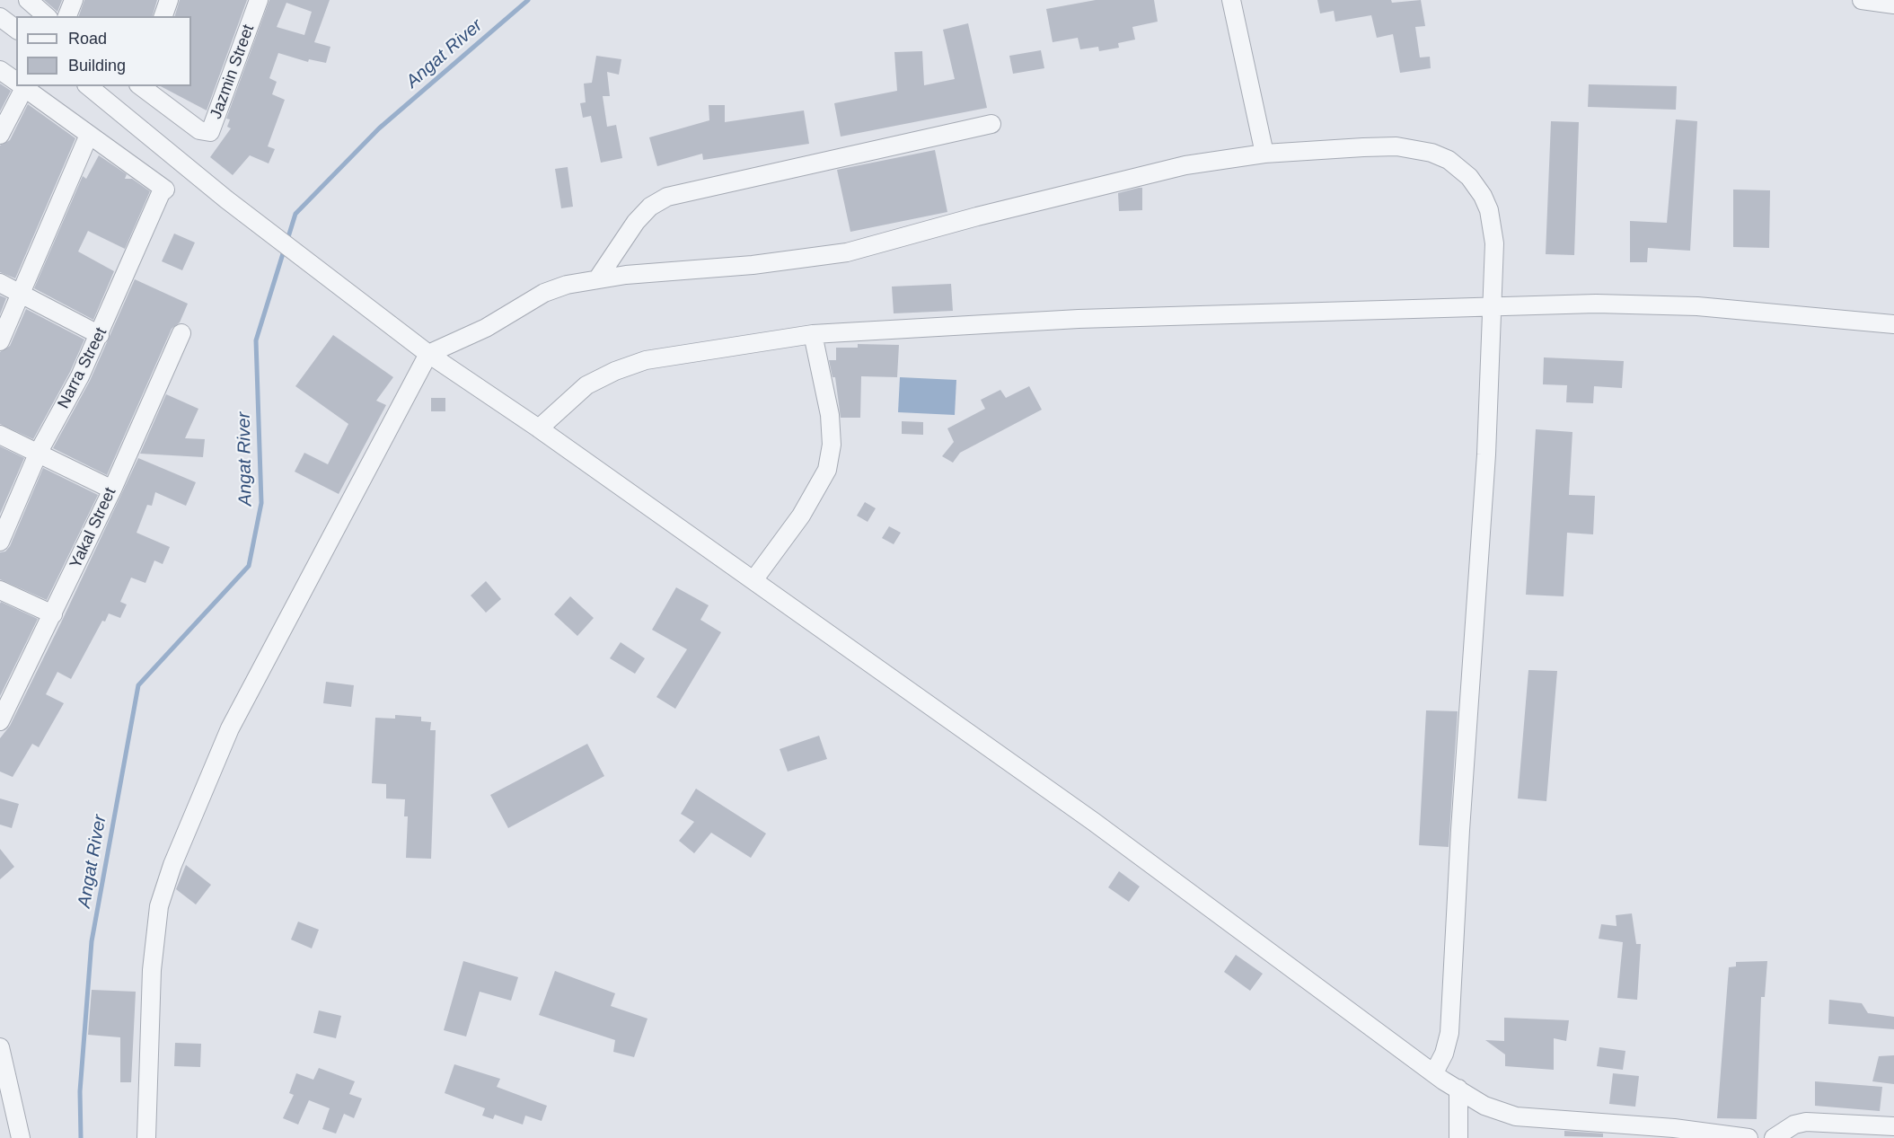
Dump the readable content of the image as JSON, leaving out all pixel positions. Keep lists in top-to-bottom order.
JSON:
{
  "streets": {
    "street": ["Jazmin Street", "Narra Street", "Yakal Street"]
  },
  "water": ["Angat River"],
  "legend": ["Road", "Building"]
}
